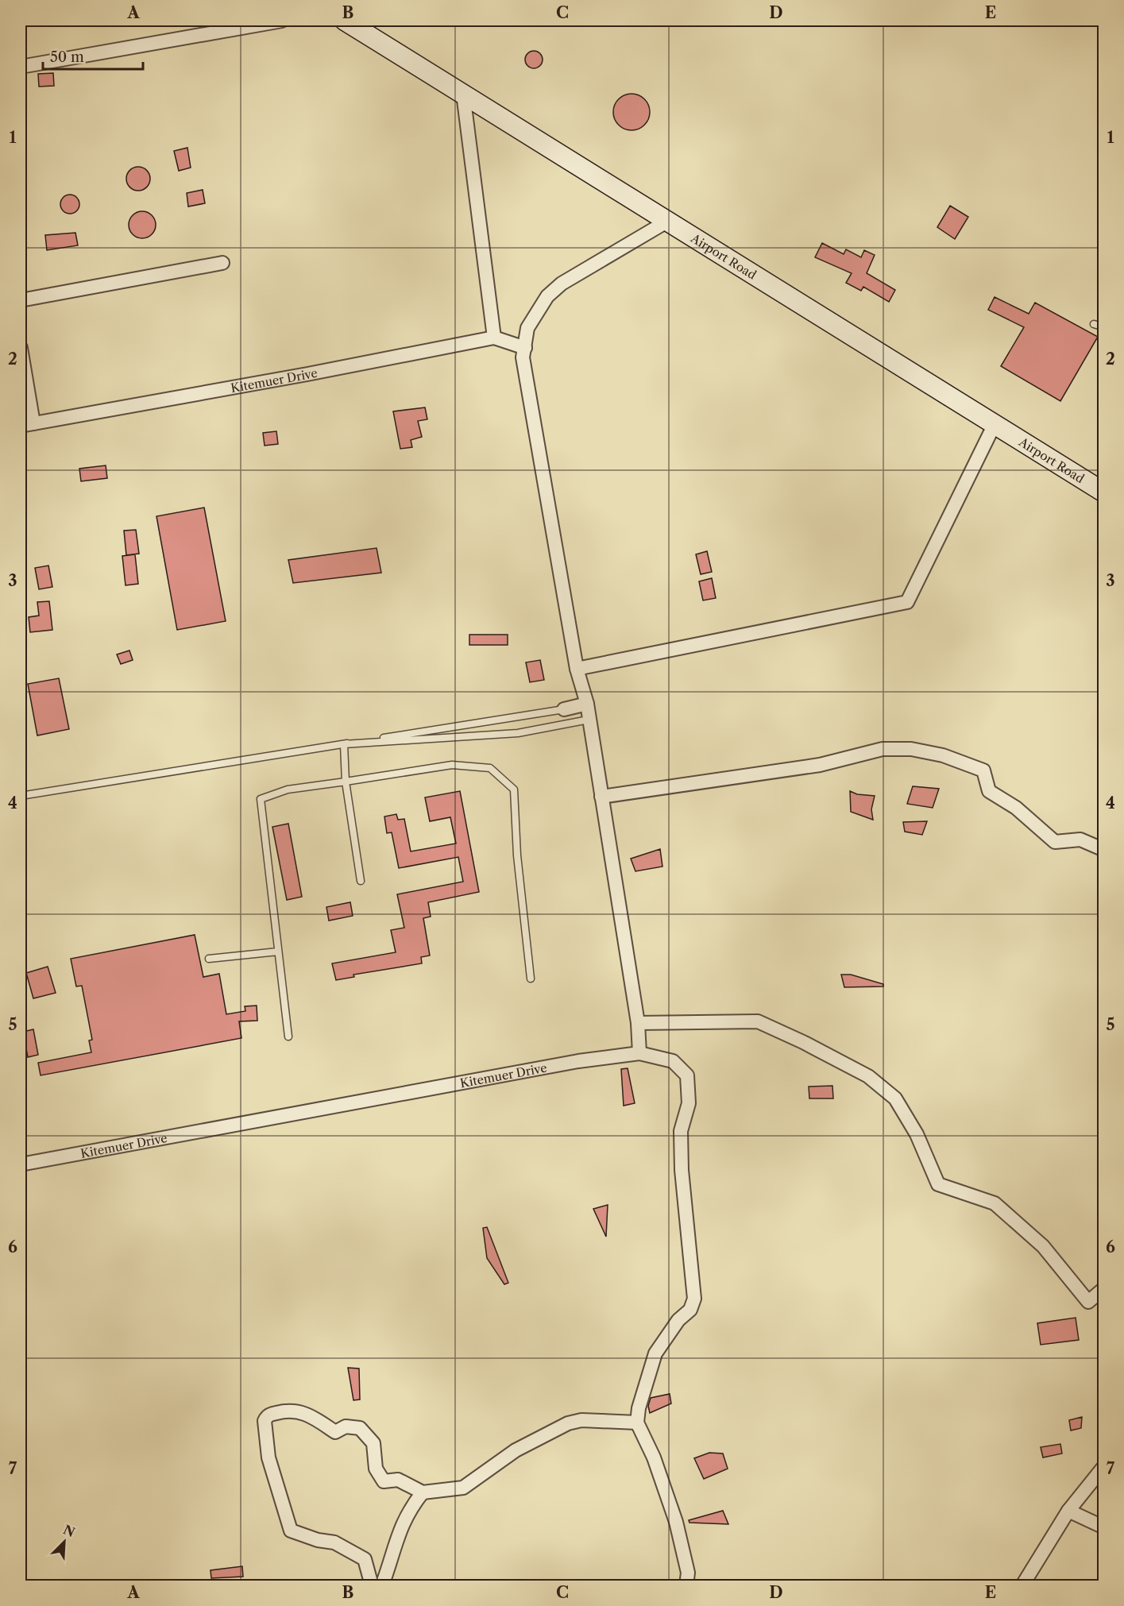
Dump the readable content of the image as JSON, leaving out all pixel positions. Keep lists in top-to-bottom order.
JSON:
{
  "streets": {
    "street": ["Airport Road", "Kitemuer Drive"]
  },
  "scale_bar": "50 m",
  "north": "top right",
  "grid": {
    "columns": [
      "A",
      "B",
      "C",
      "D",
      "E"
    ],
    "rows": [
      "1",
      "2",
      "3",
      "4",
      "5",
      "6",
      "7"
    ]
  }
}
